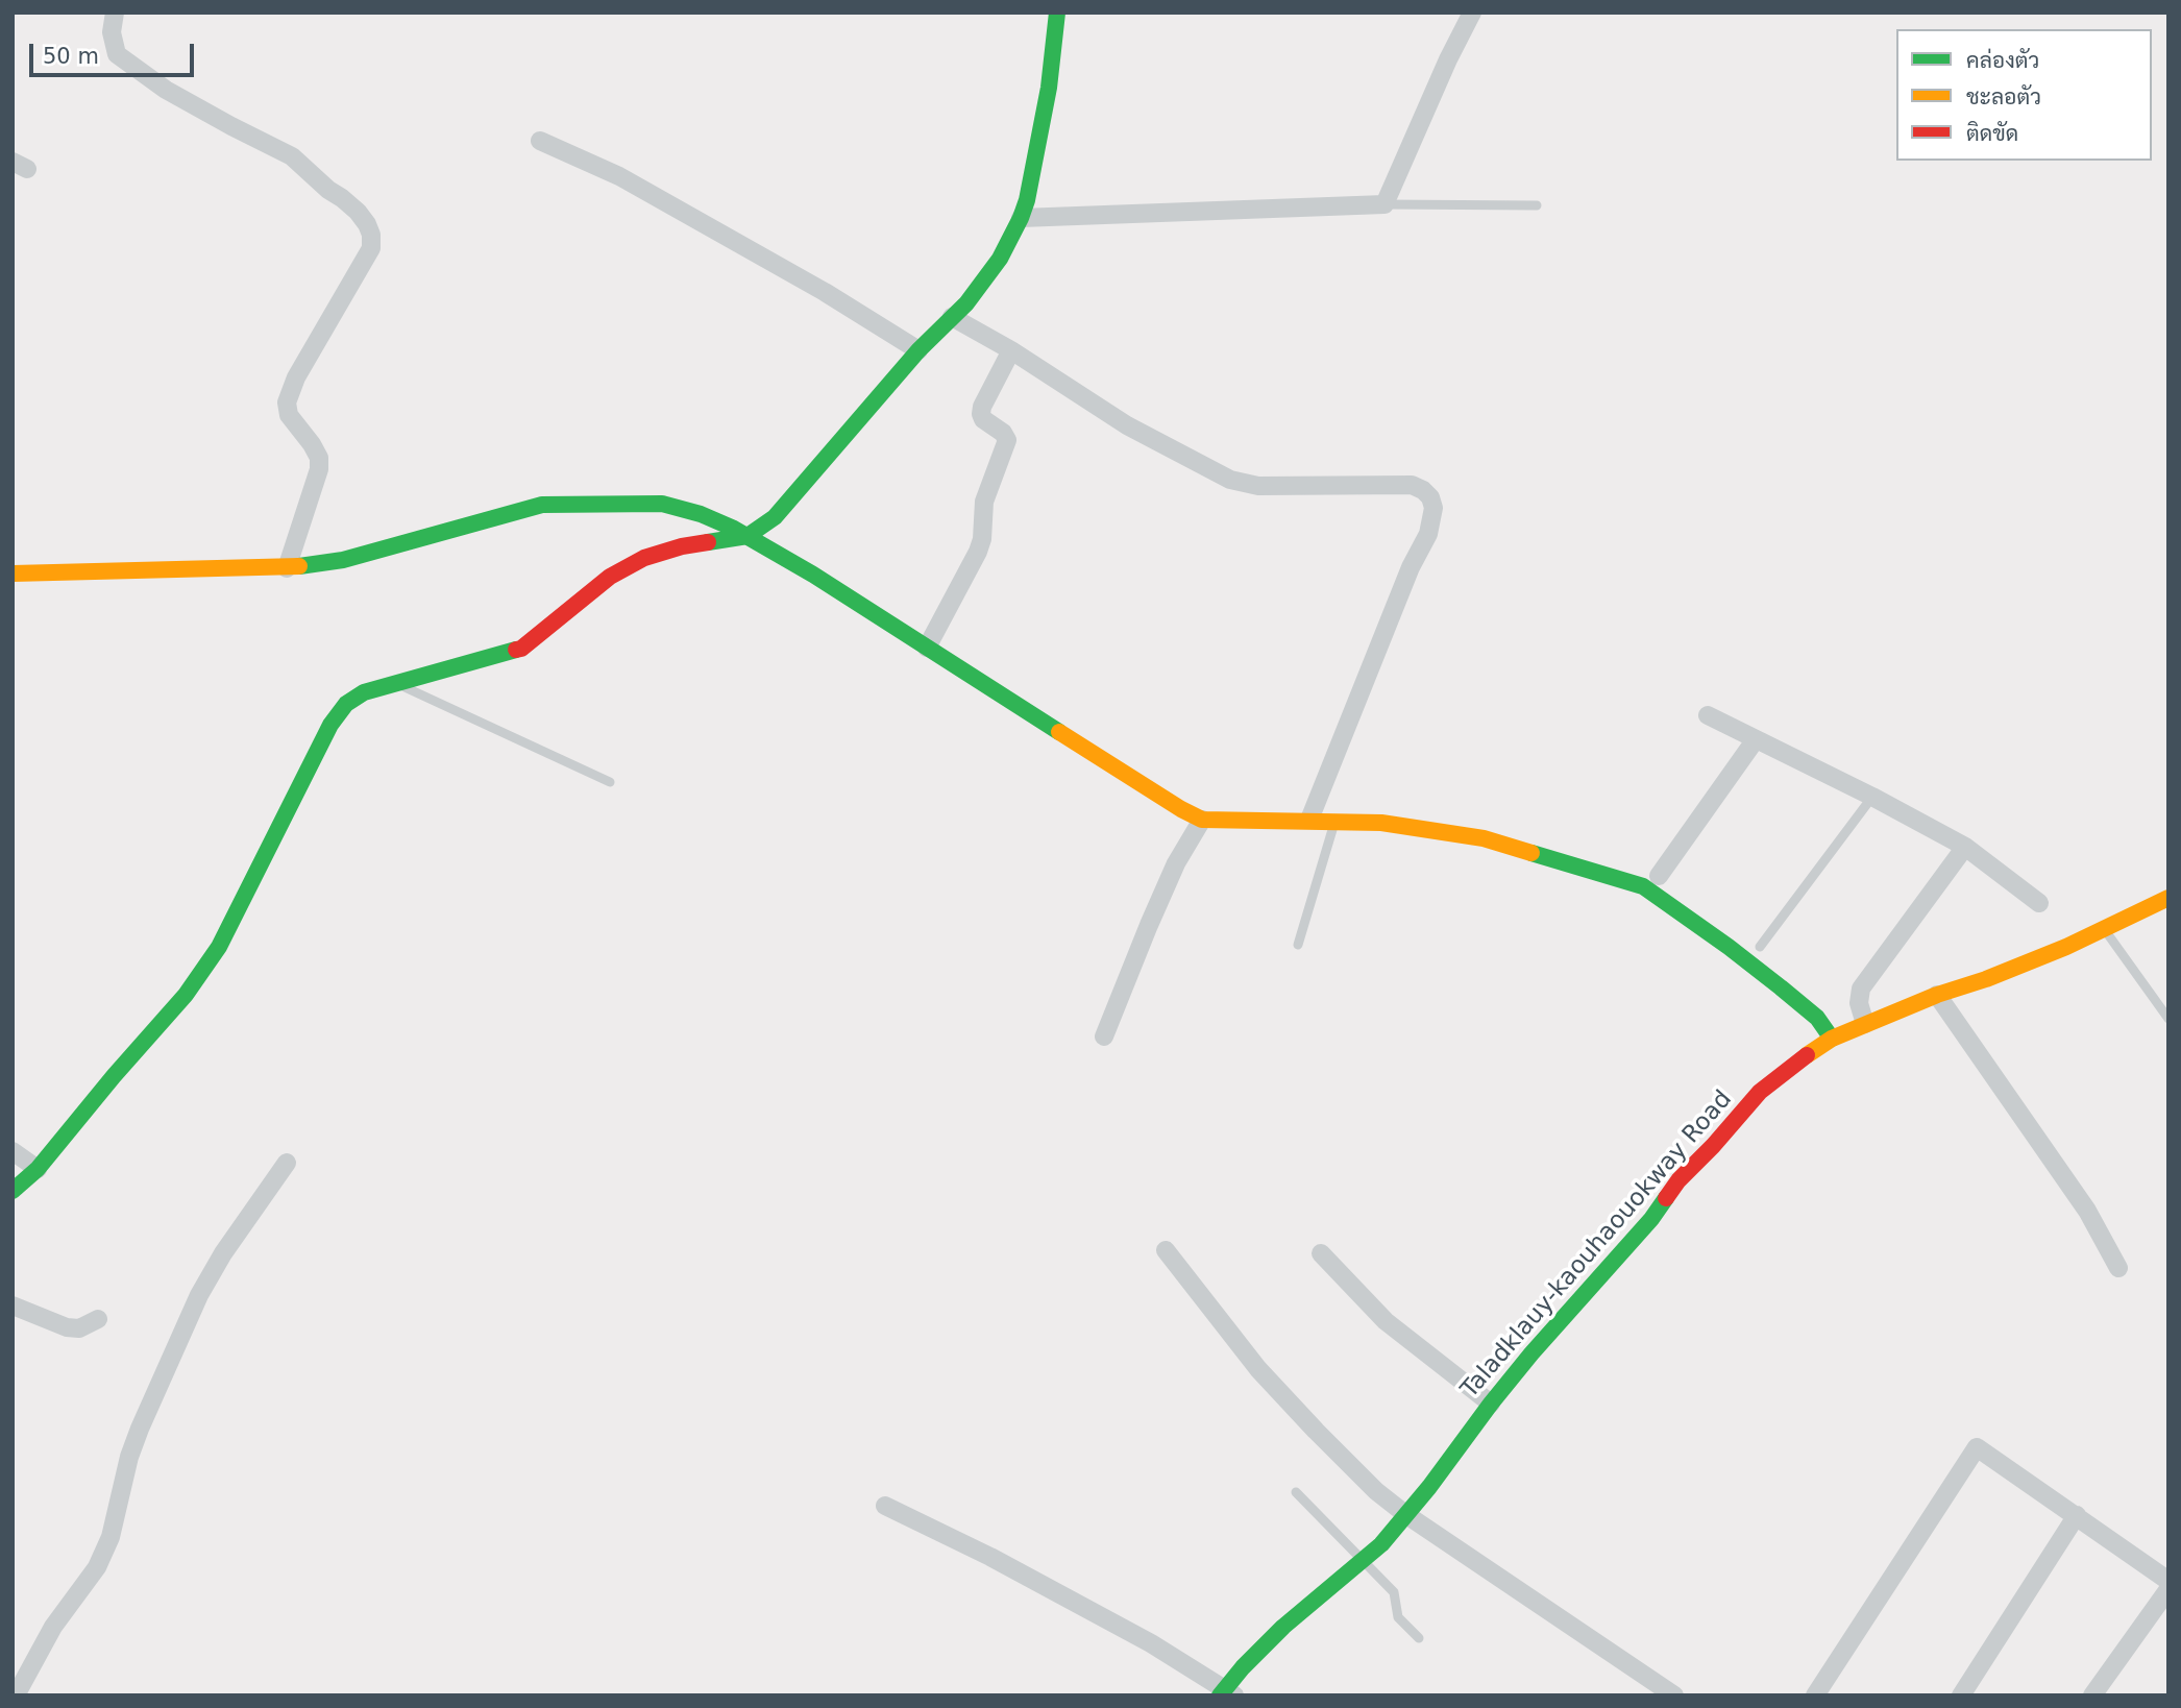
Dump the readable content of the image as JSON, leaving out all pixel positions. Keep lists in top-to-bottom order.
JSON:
{
  "streets": {
    "street": ["Taladklauy-kaouhaouokway Road"]
  },
  "legend": ["คล่องตัว", "ชะลอตัว", "ติดขัด"],
  "scale_bar": "50 m"
}
